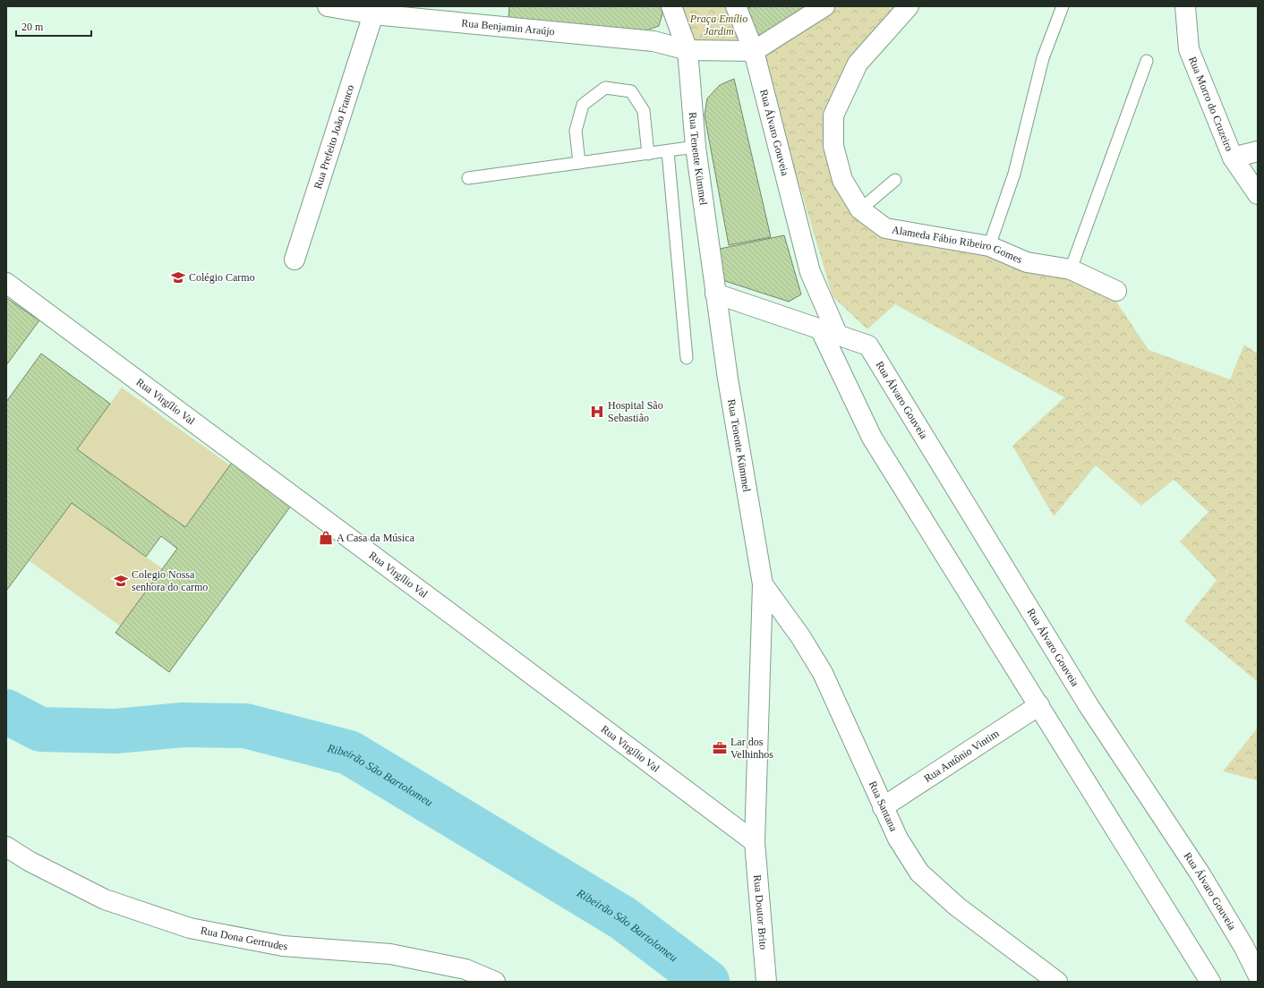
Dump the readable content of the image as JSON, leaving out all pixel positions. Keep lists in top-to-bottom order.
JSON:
{
  "streets": {
    "street": [
      "Rua Benjamin Araújo",
      "Rua Morro do Cruzeiro",
      "Rua Álvaro Gouveia",
      "Rua Prefeito João Franco",
      "Rua Tenente Kümmel",
      "Alameda Fábio Ribeiro Gomes",
      "Rua Virgílio Val",
      "Rua Antônio Vintim",
      "Rua Santana",
      "Rua Doutor Brito",
      "Rua Dona Gertrudes"
    ]
  },
  "crossings": [
    ["Rua Benjamin Araújo", "Rua Álvaro Gouveia"],
    ["Rua Benjamin Araújo", "Rua Prefeito João Franco"],
    ["Rua Benjamin Araújo", "Rua Tenente Kümmel"],
    ["Rua Álvaro Gouveia", "Rua Tenente Kümmel"],
    ["Rua Álvaro Gouveia", "Rua Antônio Vintim"],
    ["Rua Tenente Kümmel", "Rua Virgílio Val"],
    ["Rua Tenente Kümmel", "Rua Santana"],
    ["Rua Tenente Kümmel", "Rua Doutor Brito"],
    ["Rua Virgílio Val", "Rua Doutor Brito"],
    ["Rua Antônio Vintim", "Rua Santana"]
  ],
  "water": ["Ribeirão São Bartolomeu"],
  "parks": ["Praça Emílio Jardim"],
  "places": {
    "school or university": ["Colégio Carmo", "Colegio Nossa senhora do carmo"],
    "hospital": ["Hospital São Sebastião"],
    "shop": ["A Casa da Música"],
    "office": ["Lar dos Velhinhos"]
  },
  "scale_bar": "20 m"
}
